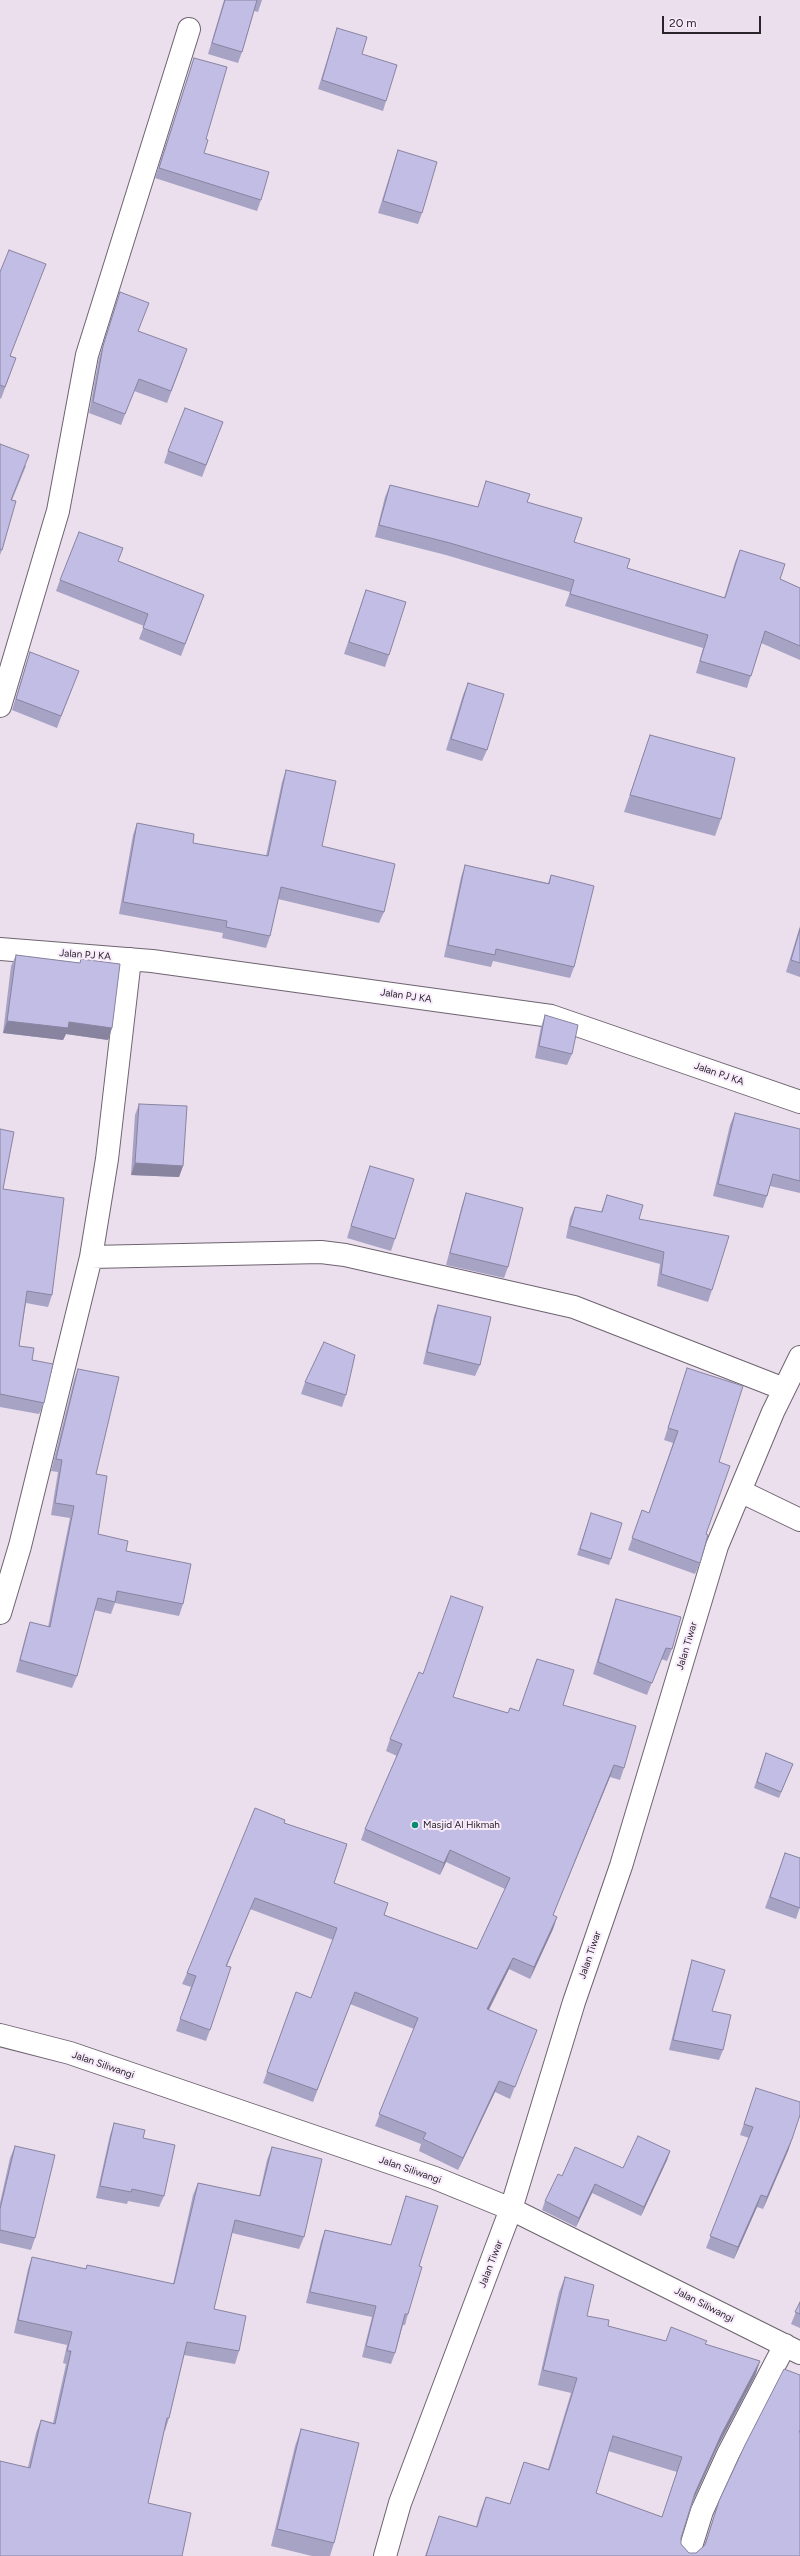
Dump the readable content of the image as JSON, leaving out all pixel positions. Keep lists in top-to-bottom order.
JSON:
{
  "streets": {
    "street": ["Jalan PJ KA", "Jalan Tiwar", "Jalan Siliwangi"]
  },
  "crossings": [
    ["Jalan Tiwar", "Jalan Siliwangi"]
  ],
  "places": ["Masjid Al Hikmah"],
  "scale_bar": "20 m"
}
